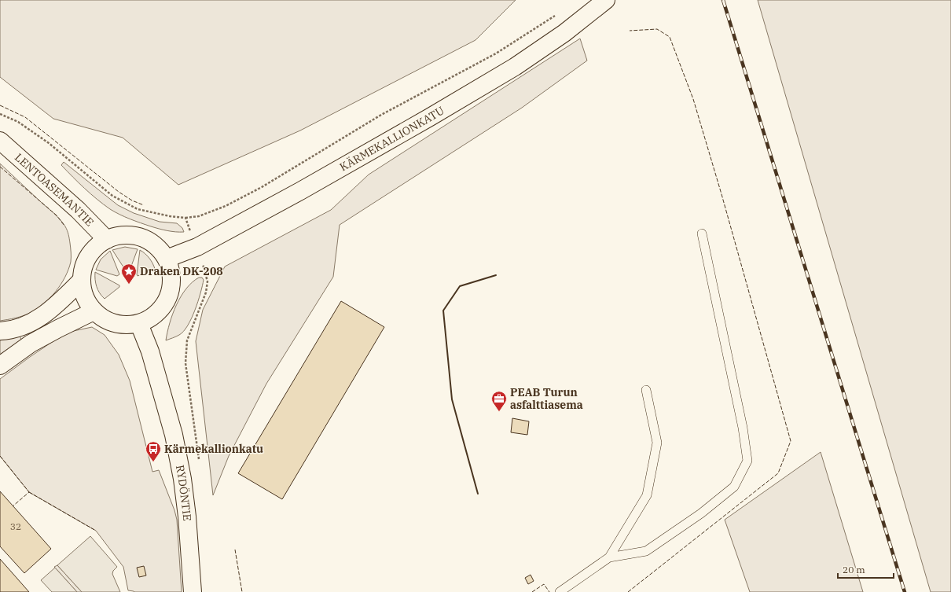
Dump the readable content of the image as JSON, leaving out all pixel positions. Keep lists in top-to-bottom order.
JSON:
{
  "streets": {
    "main road": ["KÄRMEKALLIONKATU", "LENTOASEMANTIE", "RYDÖNTIE"]
  },
  "crossings": [
    ["KÄRMEKALLIONKATU", "LENTOASEMANTIE"],
    ["KÄRMEKALLIONKATU", "RYDÖNTIE"],
    ["LENTOASEMANTIE", "RYDÖNTIE"]
  ],
  "places": {
    "place": ["Draken DK-208"],
    "office": ["PEAB Turun asfalttiasema"],
    "bus stop": ["Kärmekallionkatu"]
  },
  "house_numbers": ["32"],
  "scale_bar": "20 m"
}
